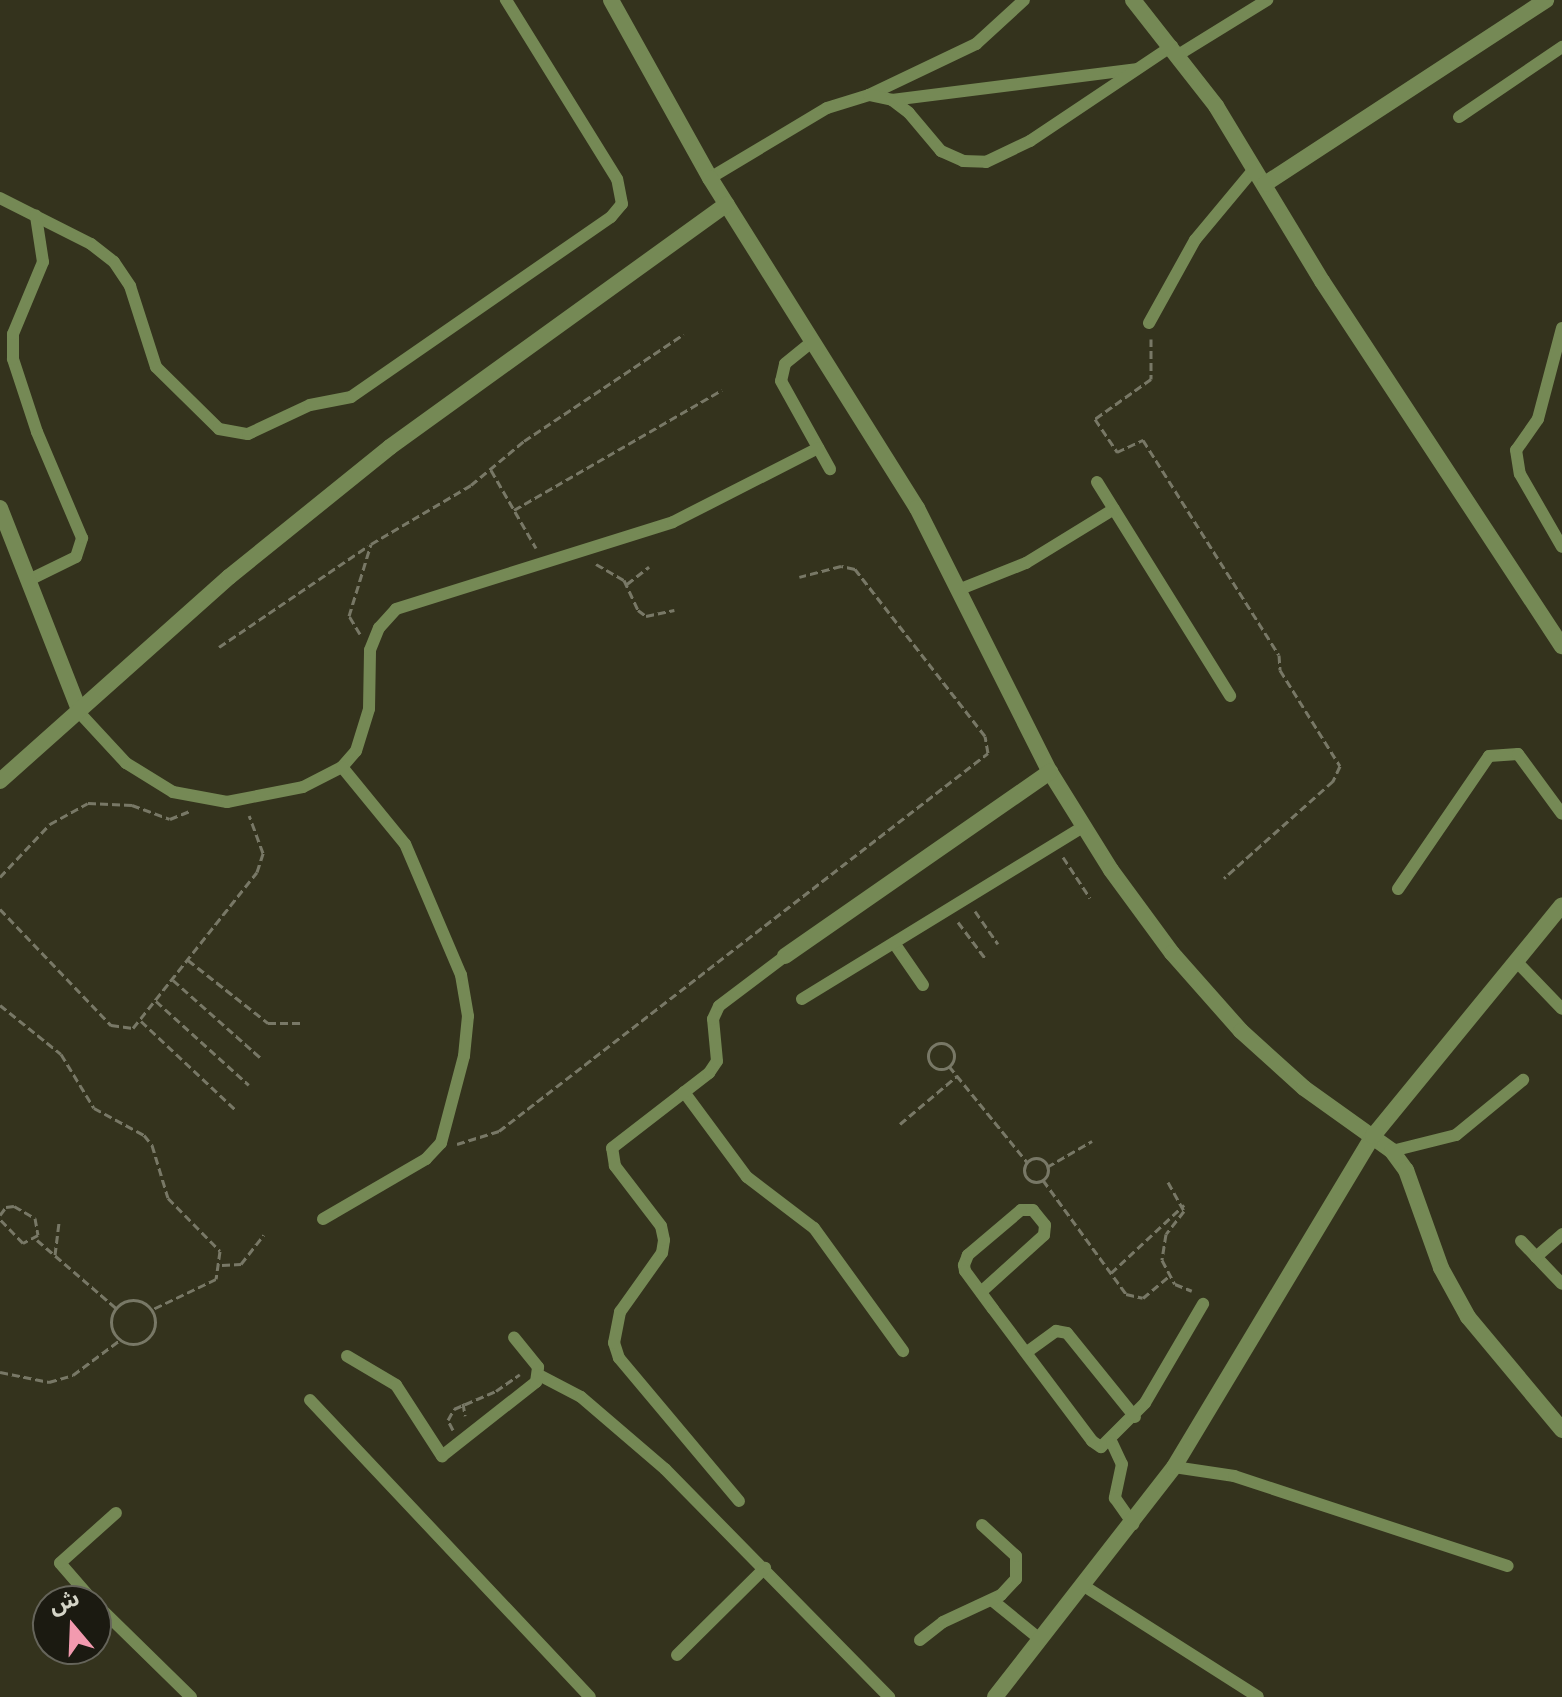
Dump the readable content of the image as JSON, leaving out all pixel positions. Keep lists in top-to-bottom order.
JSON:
{
  "north": "top"
}
